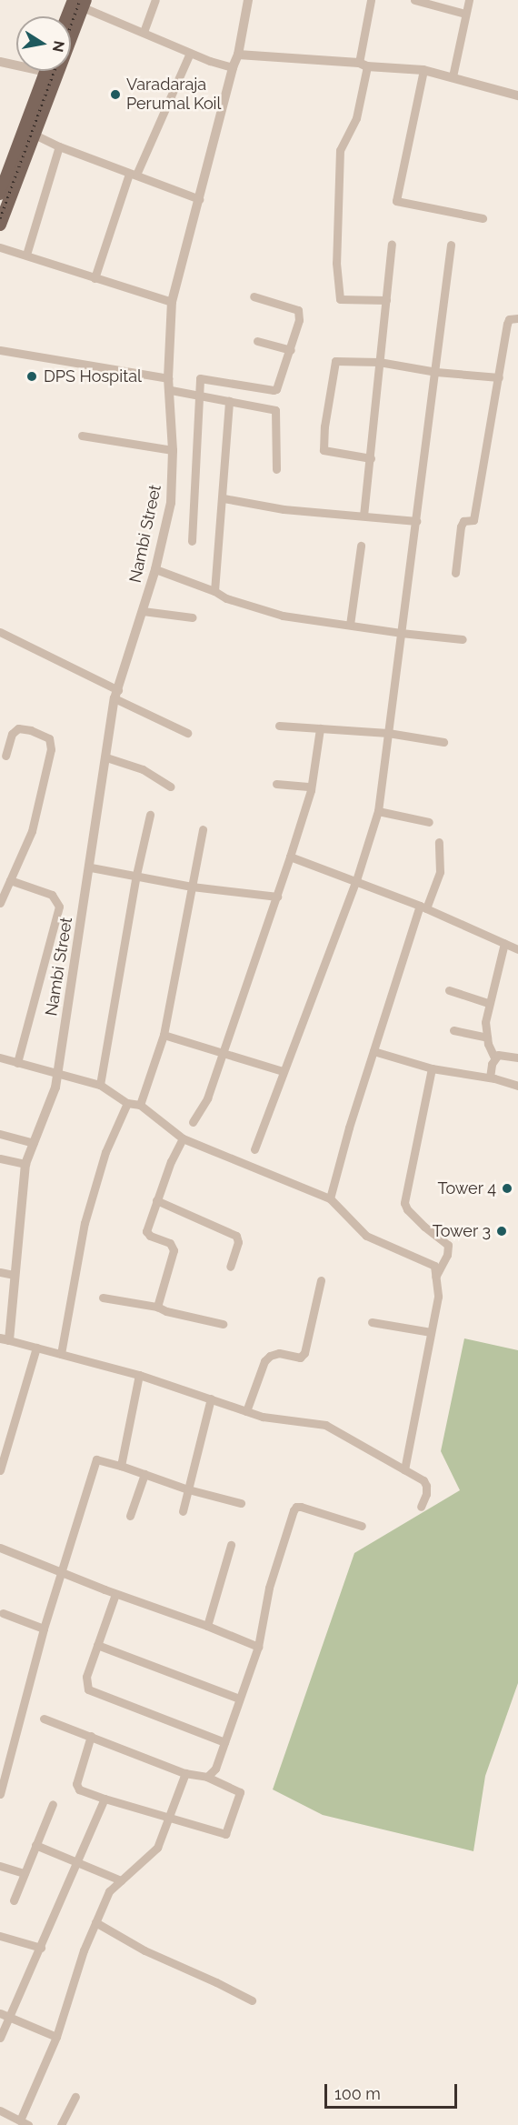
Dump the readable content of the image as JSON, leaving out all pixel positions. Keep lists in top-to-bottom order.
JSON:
{
  "streets": {
    "street": ["Nambi Street"]
  },
  "places": [
    "Varadaraja Perumal Koil",
    "DPS Hospital",
    "Tower 4",
    "Tower 3"
  ],
  "scale_bar": "100 m",
  "north": "right"
}
